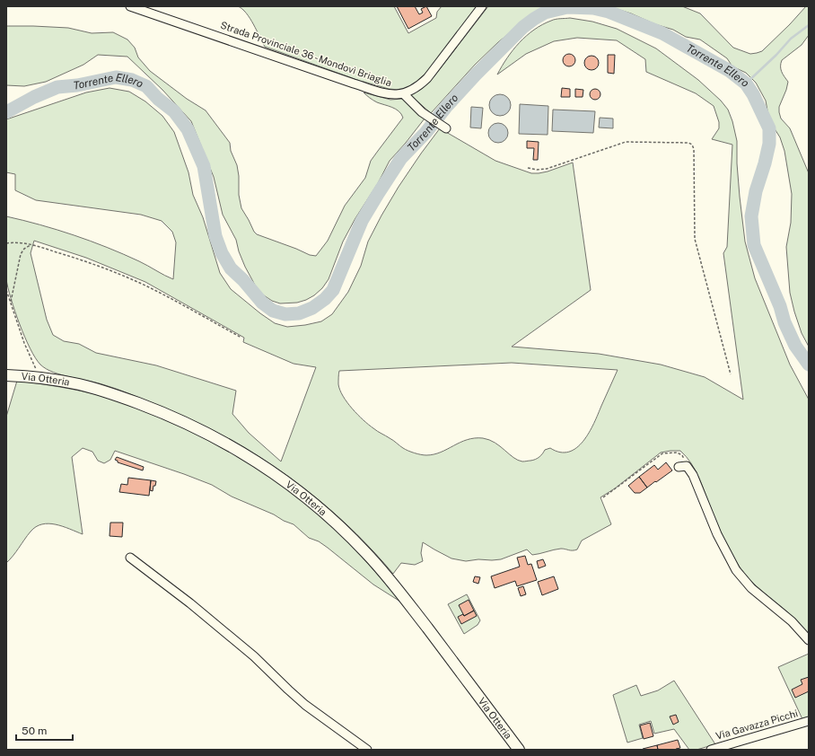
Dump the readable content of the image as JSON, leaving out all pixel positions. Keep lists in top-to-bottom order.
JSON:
{
  "streets": {
    "main road": ["Via Otteria"],
    "street": ["Strada Provinciale 36 - Mondovì Briaglia", "Via Gavazza Picchi"]
  },
  "water": ["Torrente Ellero"],
  "scale_bar": "50 m"
}
